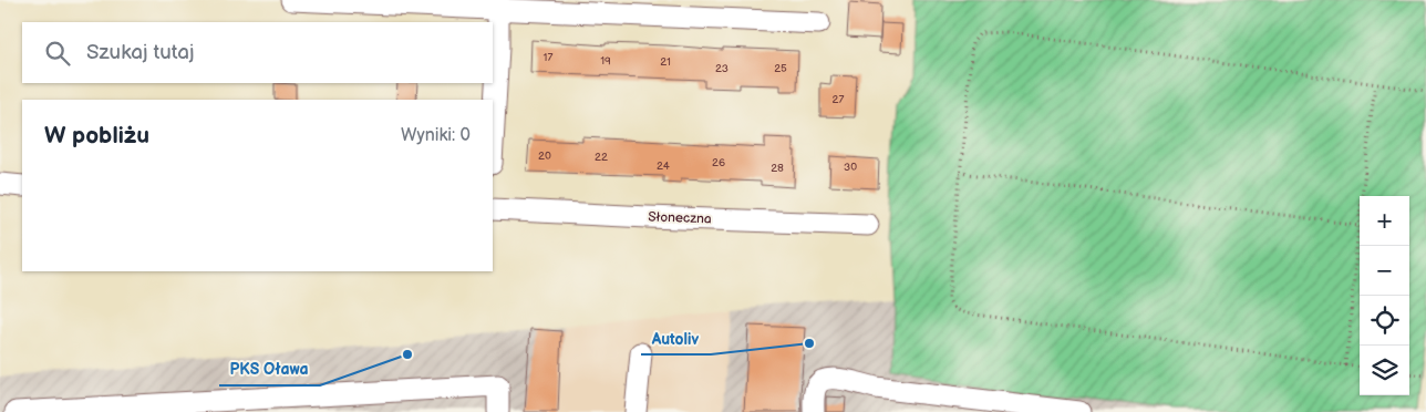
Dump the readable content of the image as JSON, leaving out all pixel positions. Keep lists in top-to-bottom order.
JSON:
{
  "streets": {
    "street": ["Słoneczna"]
  },
  "places": ["Autoliv", "PKS Oława"],
  "house_numbers": [
    "17",
    "19",
    "21",
    "23",
    "25",
    "27",
    "20",
    "22",
    "26",
    "24",
    "30",
    "28"
  ],
  "page": {
    "search": "Szukaj tutaj",
    "heading": ["W pobliżu", "Wyniki: 0"],
    "map_buttons": ["+", "−"]
  }
}
